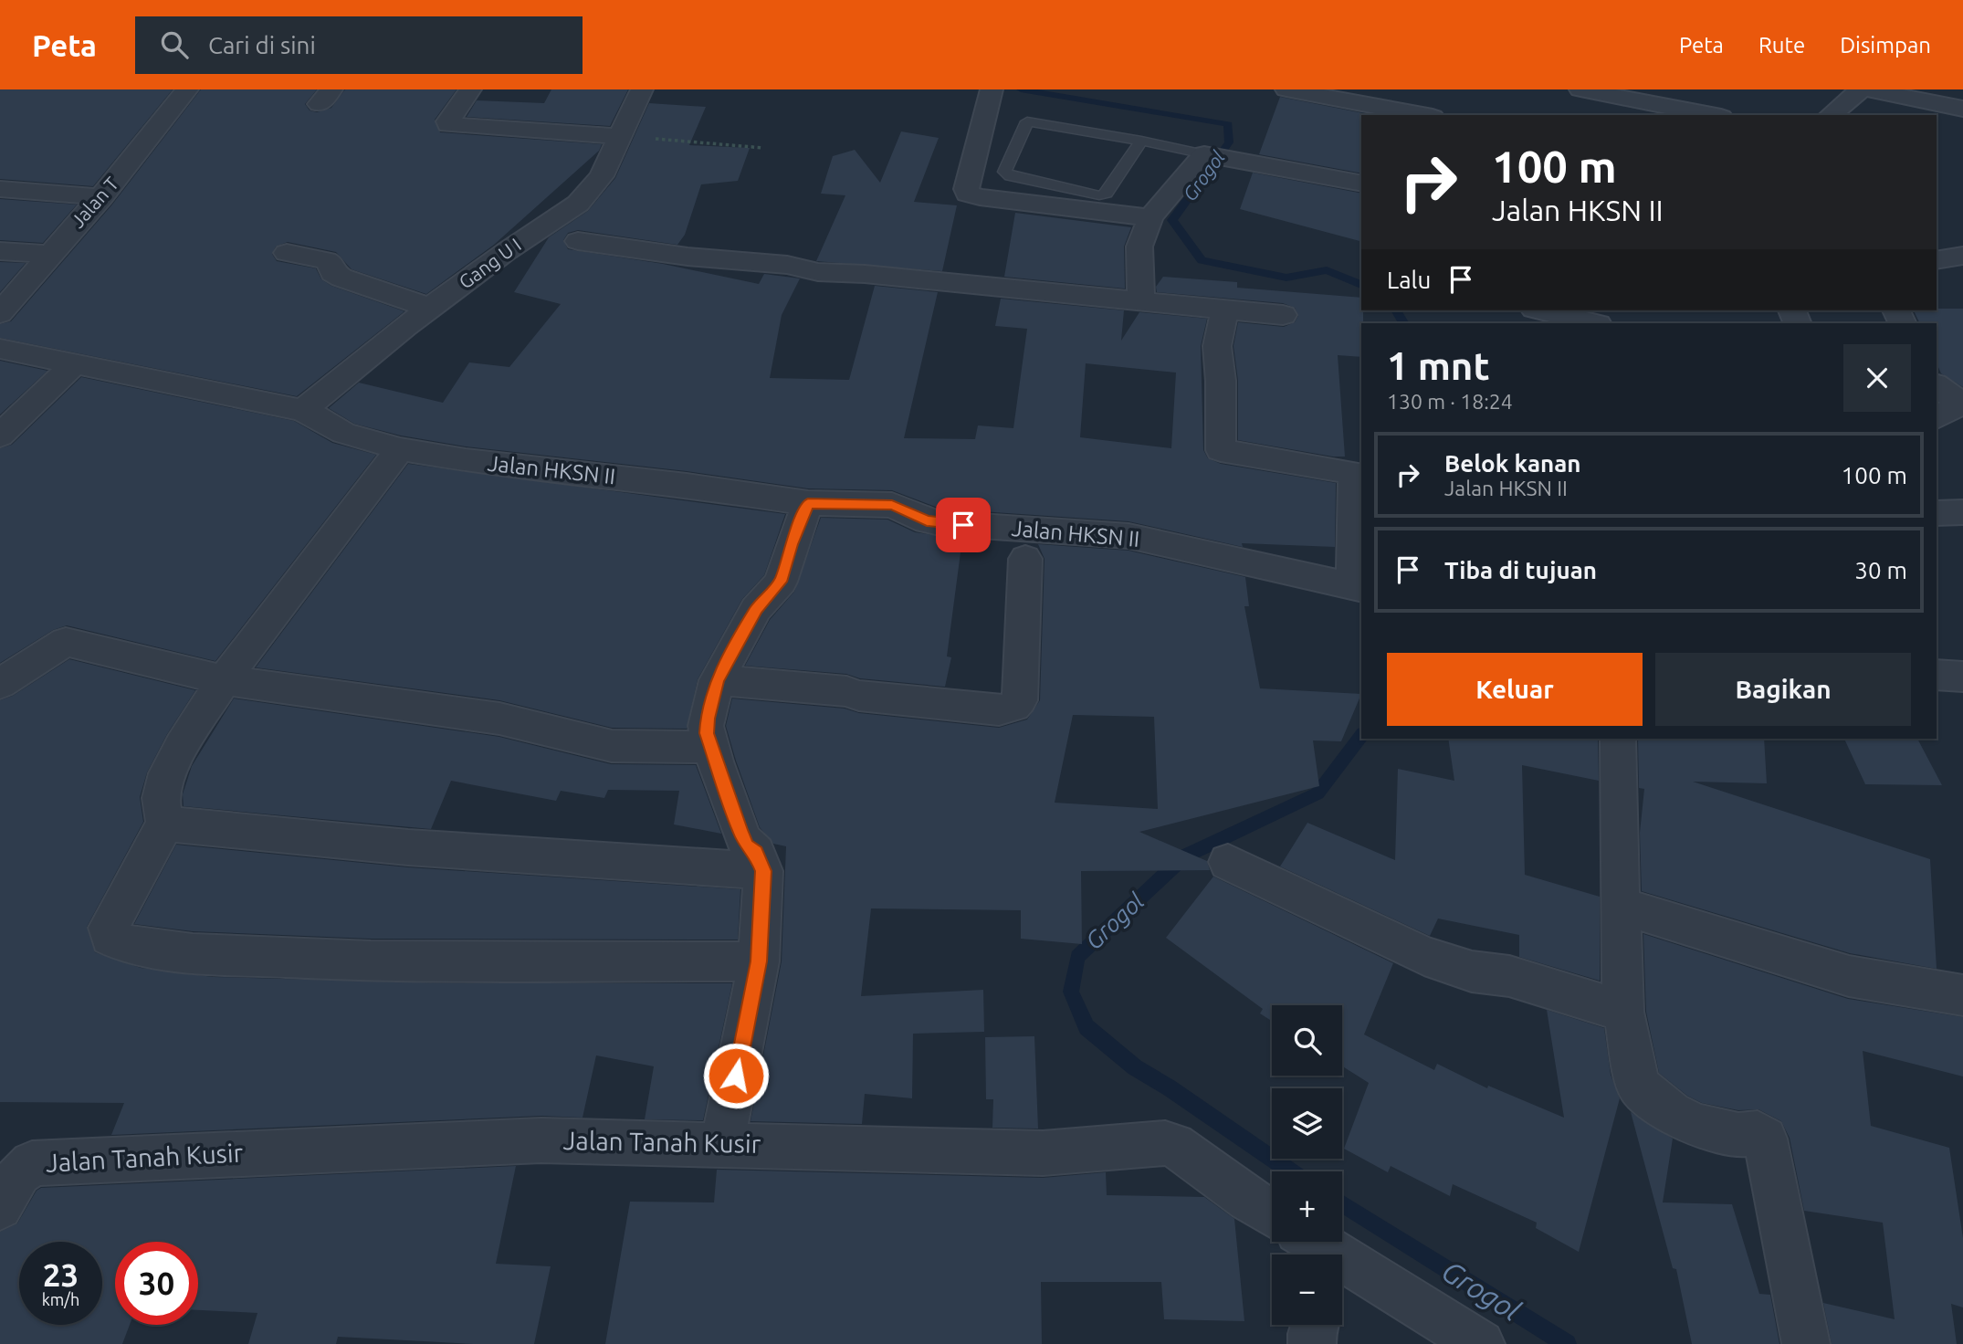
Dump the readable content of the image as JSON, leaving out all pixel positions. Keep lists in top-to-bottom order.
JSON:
{
  "streets": {
    "street": [
      "Jalan T",
      "Gang U I",
      "Jalan HKSN II",
      "Jalan Tanah Kusir"
    ]
  },
  "crossings": [
    ["Gang U I", "Jalan HKSN II"]
  ],
  "water": ["Grogol"],
  "page": {
    "header": "Peta",
    "search": "Cari di sini",
    "nav": ["Peta", "Rute", "Disimpan"],
    "turn": ["100 m", "Jalan HKSN II"],
    "then": "Lalu",
    "heading": ["1 mnt", "130 m · 18:24"],
    "list": [
      {
        "name": "Belok kanan",
        "note": "Jalan HKSN II",
        "value": "100 m"
      },
      {
        "name": "Tiba di tujuan",
        "value": "30 m"
      }
    ],
    "buttons": ["Keluar", "Bagikan"],
    "map_buttons": ["+", "−"],
    "speed": "23 km/h",
    "limit": "30"
  }
}
